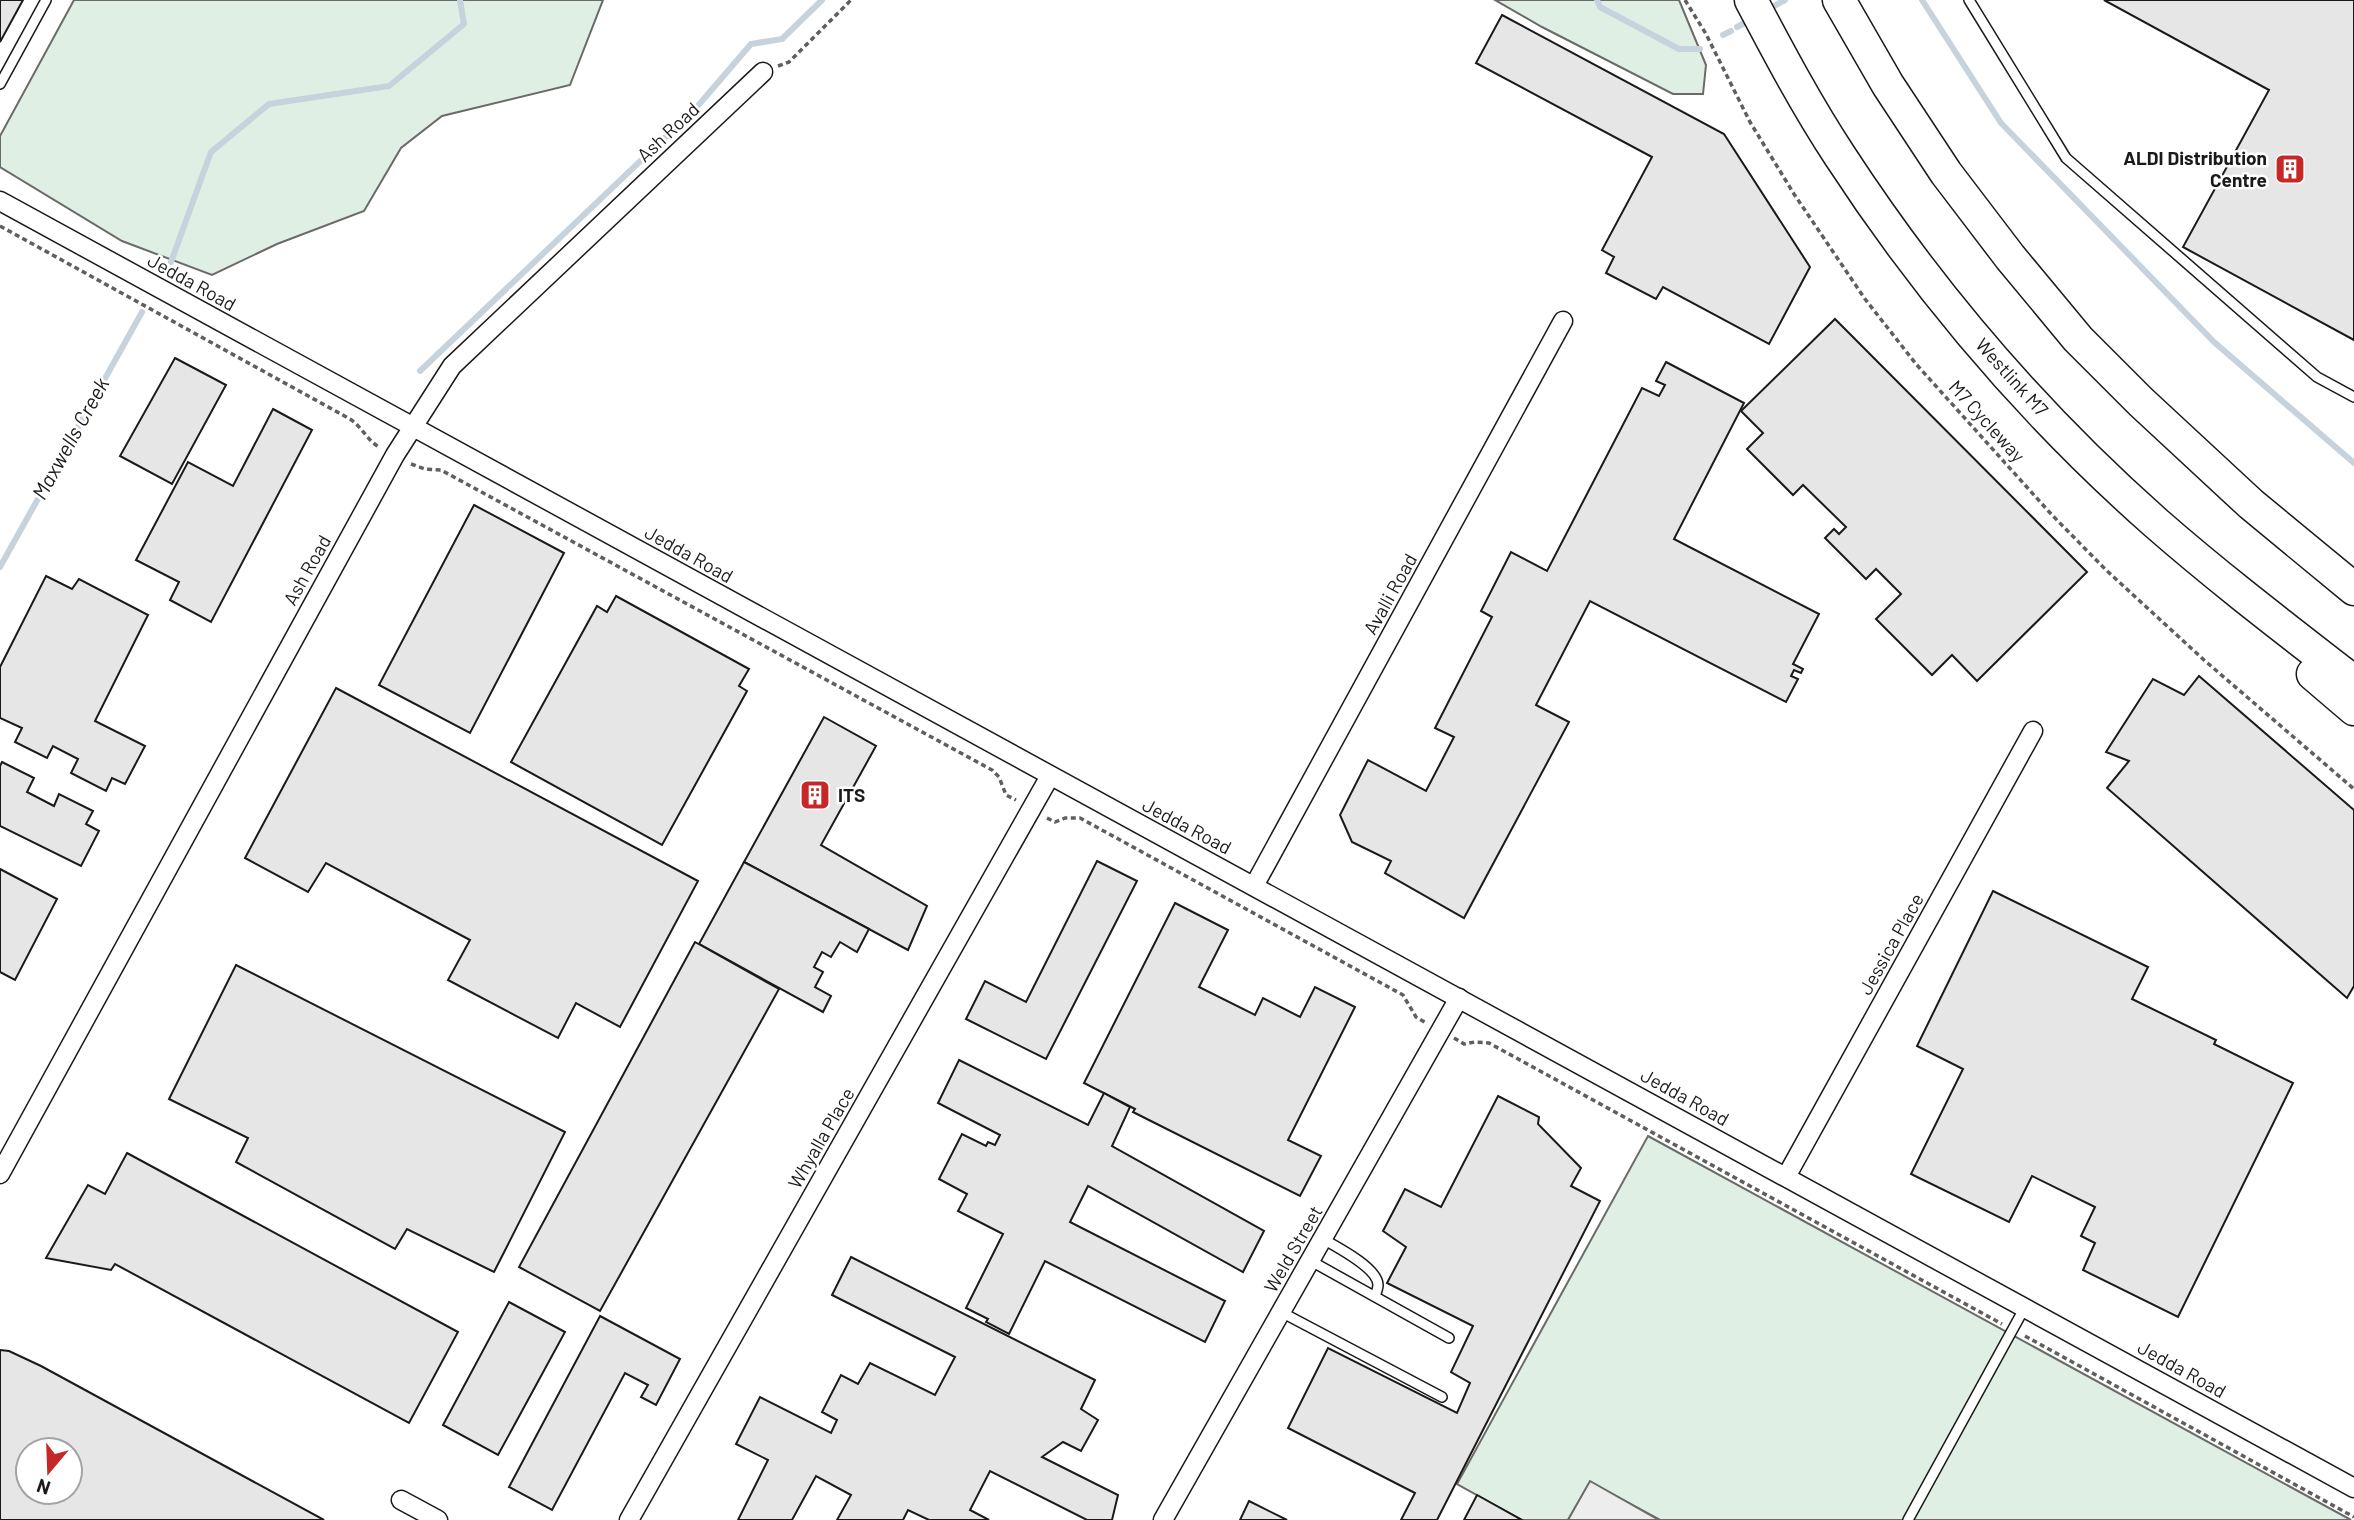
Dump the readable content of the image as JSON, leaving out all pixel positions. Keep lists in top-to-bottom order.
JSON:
{
  "streets": {
    "highway": ["Westlink M7"],
    "street": [
      "Ash Road",
      "Jedda Road",
      "Avalli Road",
      "Jessica Place",
      "Whyalla Place",
      "Weld Street"
    ],
    "path": ["M7 Cycleway"]
  },
  "crossings": [
    ["Ash Road", "Jedda Road"],
    ["Jedda Road", "Avalli Road"],
    ["Jedda Road", "Jessica Place"],
    ["Jedda Road", "Whyalla Place"],
    ["Jedda Road", "Weld Street"]
  ],
  "water": ["Maxwells Creek"],
  "places": {
    "building": ["ALDI Distribution Centre", "ITS"]
  },
  "north": "bottom"
}
